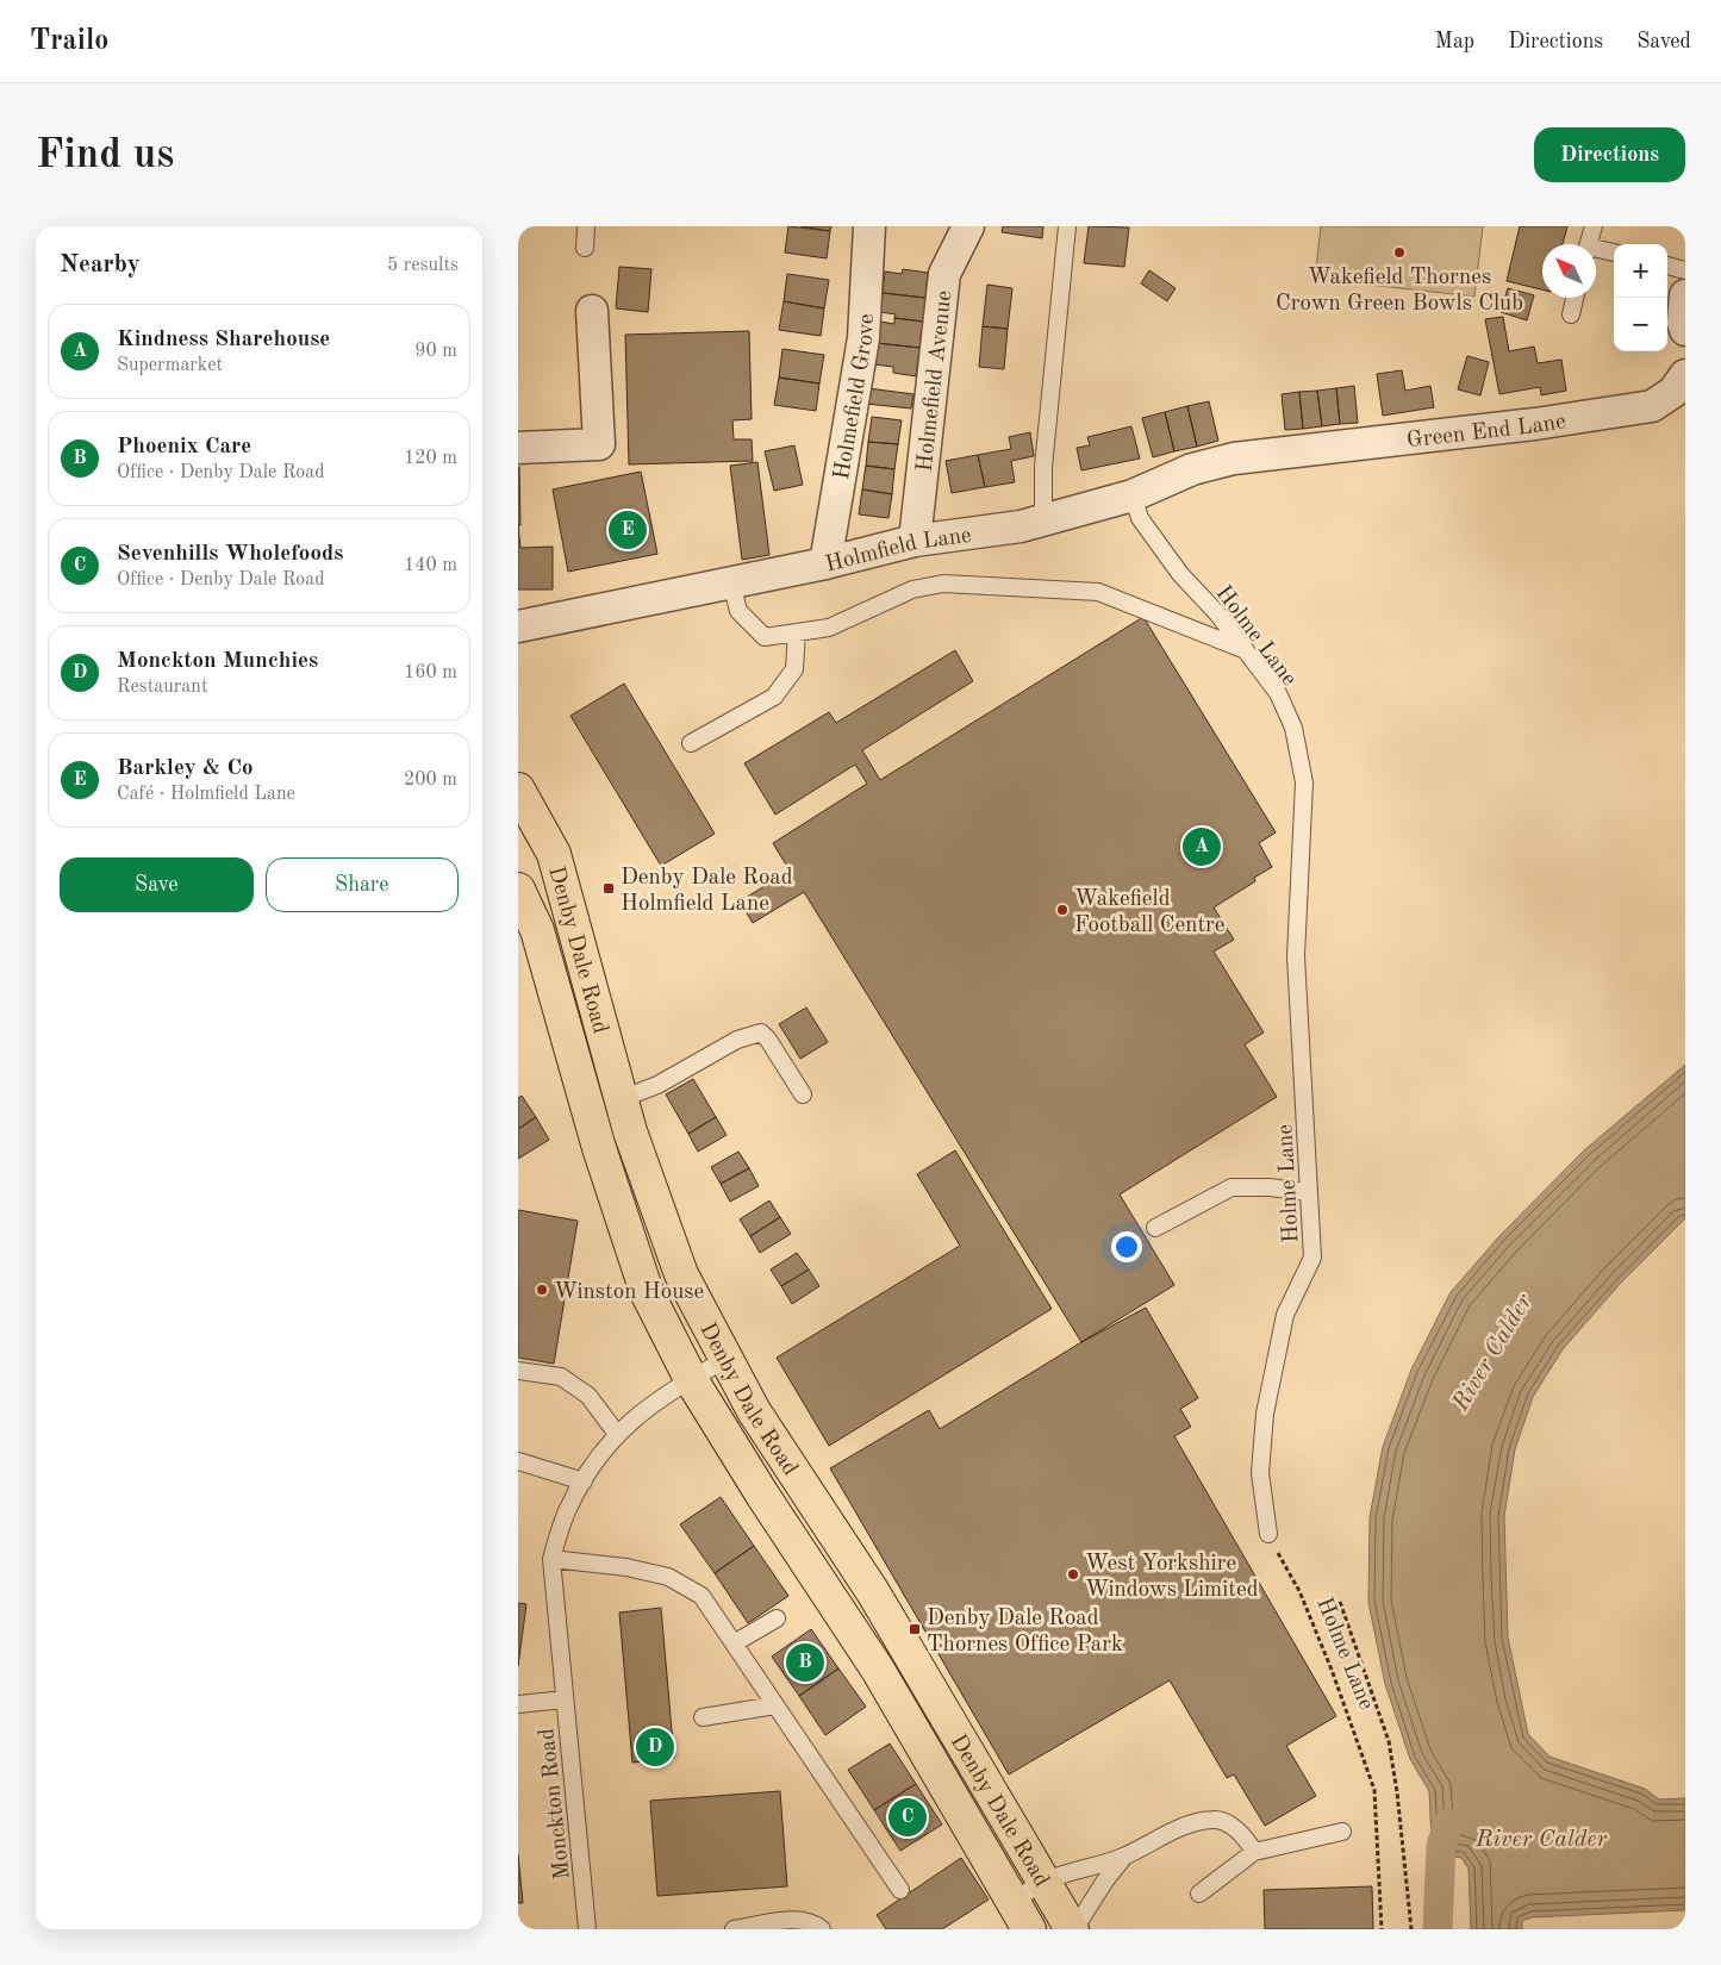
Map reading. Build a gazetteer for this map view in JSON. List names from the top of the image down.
{
  "streets": {
    "main road": ["Denby Dale Road"],
    "street": [
      "Holmefield Avenue",
      "Holmefield Grove",
      "Green End Lane",
      "Holmfield Lane"
    ],
    "lane": ["Holme Lane", "Monckton Road"]
  },
  "crossings": [
    ["Holmefield Avenue", "Holmfield Lane"],
    ["Holmefield Grove", "Holmfield Lane"],
    ["Green End Lane", "Holmfield Lane"],
    ["Holmfield Lane", "Holme Lane"],
    ["Denby Dale Road", "Monckton Road"]
  ],
  "water": ["River Calder"],
  "places": {
    "other": [
      "Wakefield Thornes Crown Green Bowls Club",
      "Wakefield Football Centre",
      "Winston House",
      "West Yorkshire Windows Limited"
    ],
    "transit": ["Denby Dale Road Holmfield Lane", "Denby Dale Road Thornes Office Park"]
  },
  "north": "top left",
  "page": {
    "header": "Trailo",
    "nav": ["Map", "Directions", "Saved"],
    "buttons": [
      "Directions",
      ["Save", "Share"]
    ],
    "title": "Find us",
    "heading": ["Nearby", "5 results"],
    "map_buttons": ["+", "−"],
    "list": [
      {
        "mark": "A",
        "name": "Kindness Sharehouse",
        "note": "Supermarket",
        "value": "90 m"
      },
      {
        "mark": "B",
        "name": "Phoenix Care",
        "note": "Office · Denby Dale Road",
        "value": "120 m"
      },
      {
        "mark": "C",
        "name": "Sevenhills Wholefoods",
        "note": "Office · Denby Dale Road",
        "value": "140 m"
      },
      {
        "mark": "D",
        "name": "Monckton Munchies",
        "note": "Restaurant",
        "value": "160 m"
      },
      {
        "mark": "E",
        "name": "Barkley & Co",
        "note": "Café · Holmfield Lane",
        "value": "200 m"
      }
    ],
    "pins": [
      "E",
      "A",
      "B",
      "D",
      "C"
    ]
  }
}
